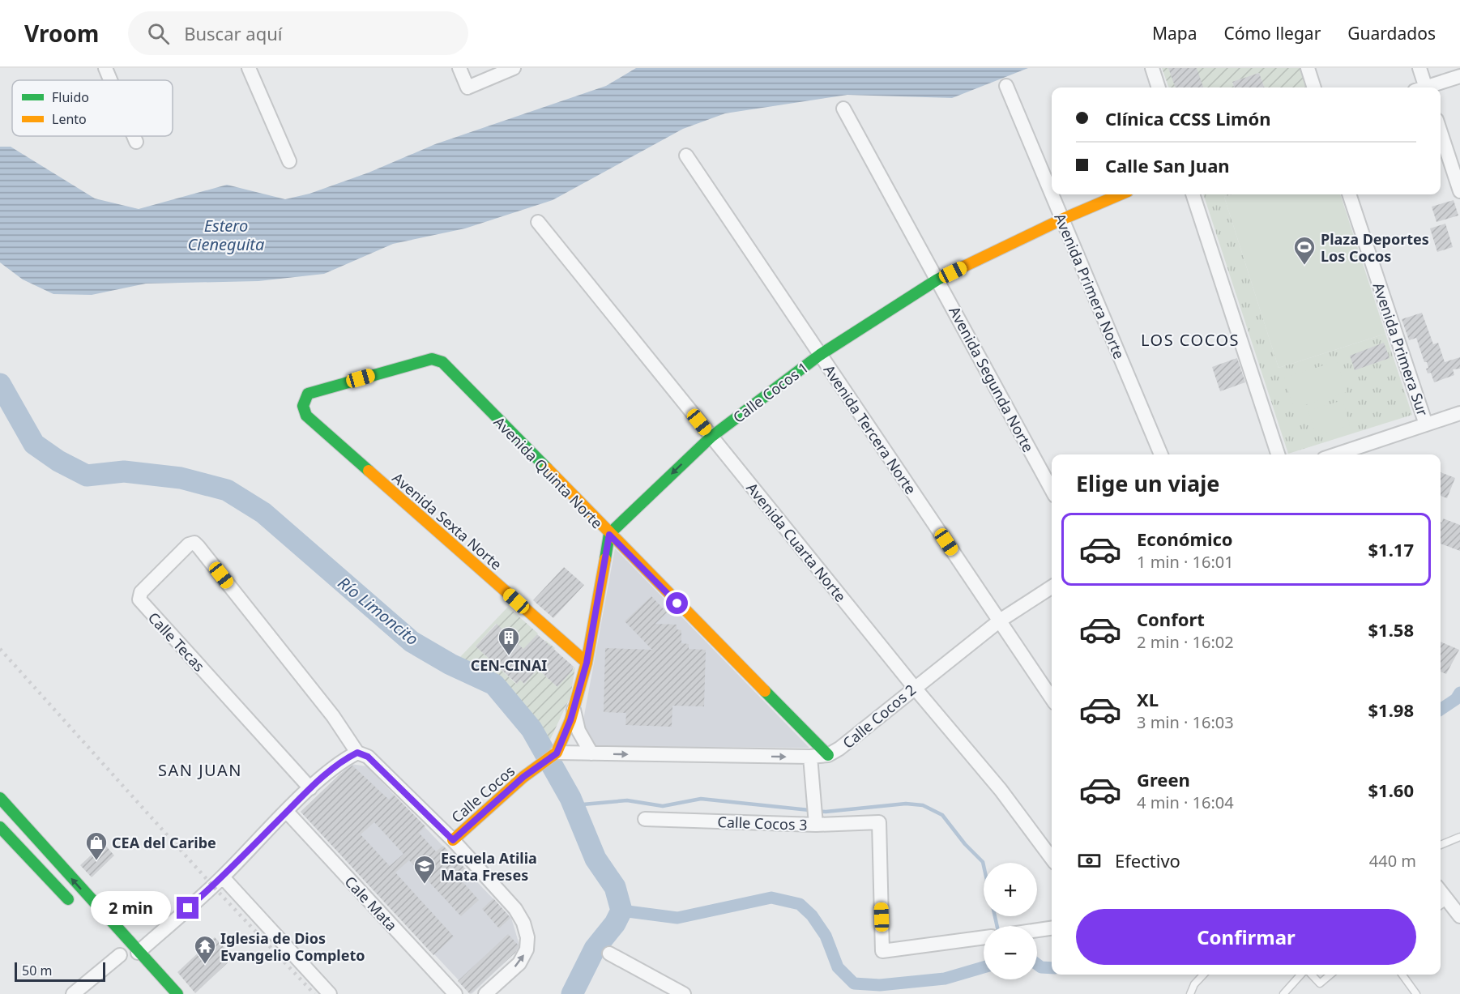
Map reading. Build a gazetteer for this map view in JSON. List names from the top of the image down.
{
  "streets": {
    "main road": [
      "Calle Cocos 1",
      "Avenida Quinta Norte",
      "Avenida Sexta Norte",
      "Calle Cocos"
    ],
    "street": [
      "Avenida Primera Norte",
      "Avenida Primera Sur",
      "Avenida Segunda Norte",
      "Avenida Tercera Norte",
      "Avenida Cuarta Norte",
      "Calle Tecas",
      "Calle Cocos 2",
      "Calle Cocos 3",
      "Cale Mata"
    ]
  },
  "crossings": [
    ["Avenida Primera Norte", "Calle Cocos 1"],
    ["Avenida Segunda Norte", "Calle Cocos 1"],
    ["Calle Cocos 1", "Avenida Tercera Norte"],
    ["Calle Cocos 1", "Avenida Quinta Norte"],
    ["Calle Cocos 1", "Avenida Cuarta Norte"],
    ["Avenida Tercera Norte", "Calle Cocos 2"],
    ["Avenida Quinta Norte", "Avenida Sexta Norte"],
    ["Avenida Quinta Norte", "Calle Cocos 2"],
    ["Avenida Cuarta Norte", "Calle Cocos 2"],
    ["Calle Cocos 2", "Calle Cocos"]
  ],
  "one_way": ["Calle Cocos 2"],
  "districts": ["LOS COCOS", "SAN JUAN"],
  "water": ["Estero Cieneguita", "Río Limoncito"],
  "places": {
    "sports": ["Plaza Deportes Los Cocos"],
    "building": ["CEN-CINAI"],
    "shop": ["CEA del Caribe"],
    "school or university": ["Escuela Atilia Mata Freses"],
    "temple": ["Iglesia de Dios Evangelio Completo"]
  },
  "legend": ["Fluido", "Lento"],
  "scale_bar": "50 m",
  "page": {
    "header": "Vroom",
    "search": "Buscar aquí",
    "nav": ["Mapa", "Cómo llegar", "Guardados"],
    "banner": ["Clínica CCSS Limón", "Calle San Juan"],
    "heading": "Elige un viaje",
    "list": [
      {
        "name": "Económico",
        "note": "1 min · 16:01",
        "value": "$1.17"
      },
      {
        "name": "Confort",
        "note": "2 min · 16:02",
        "value": "$1.58"
      },
      {
        "name": "XL",
        "note": "3 min · 16:03",
        "value": "$1.98"
      },
      {
        "name": "Green",
        "note": "4 min · 16:04",
        "value": "$1.60"
      }
    ],
    "pay": ["Efectivo", "440 m"],
    "map_buttons": ["+", "−"],
    "bubble": "2 min",
    "buttons": "Confirmar",
    "scale": "50 m"
  }
}
